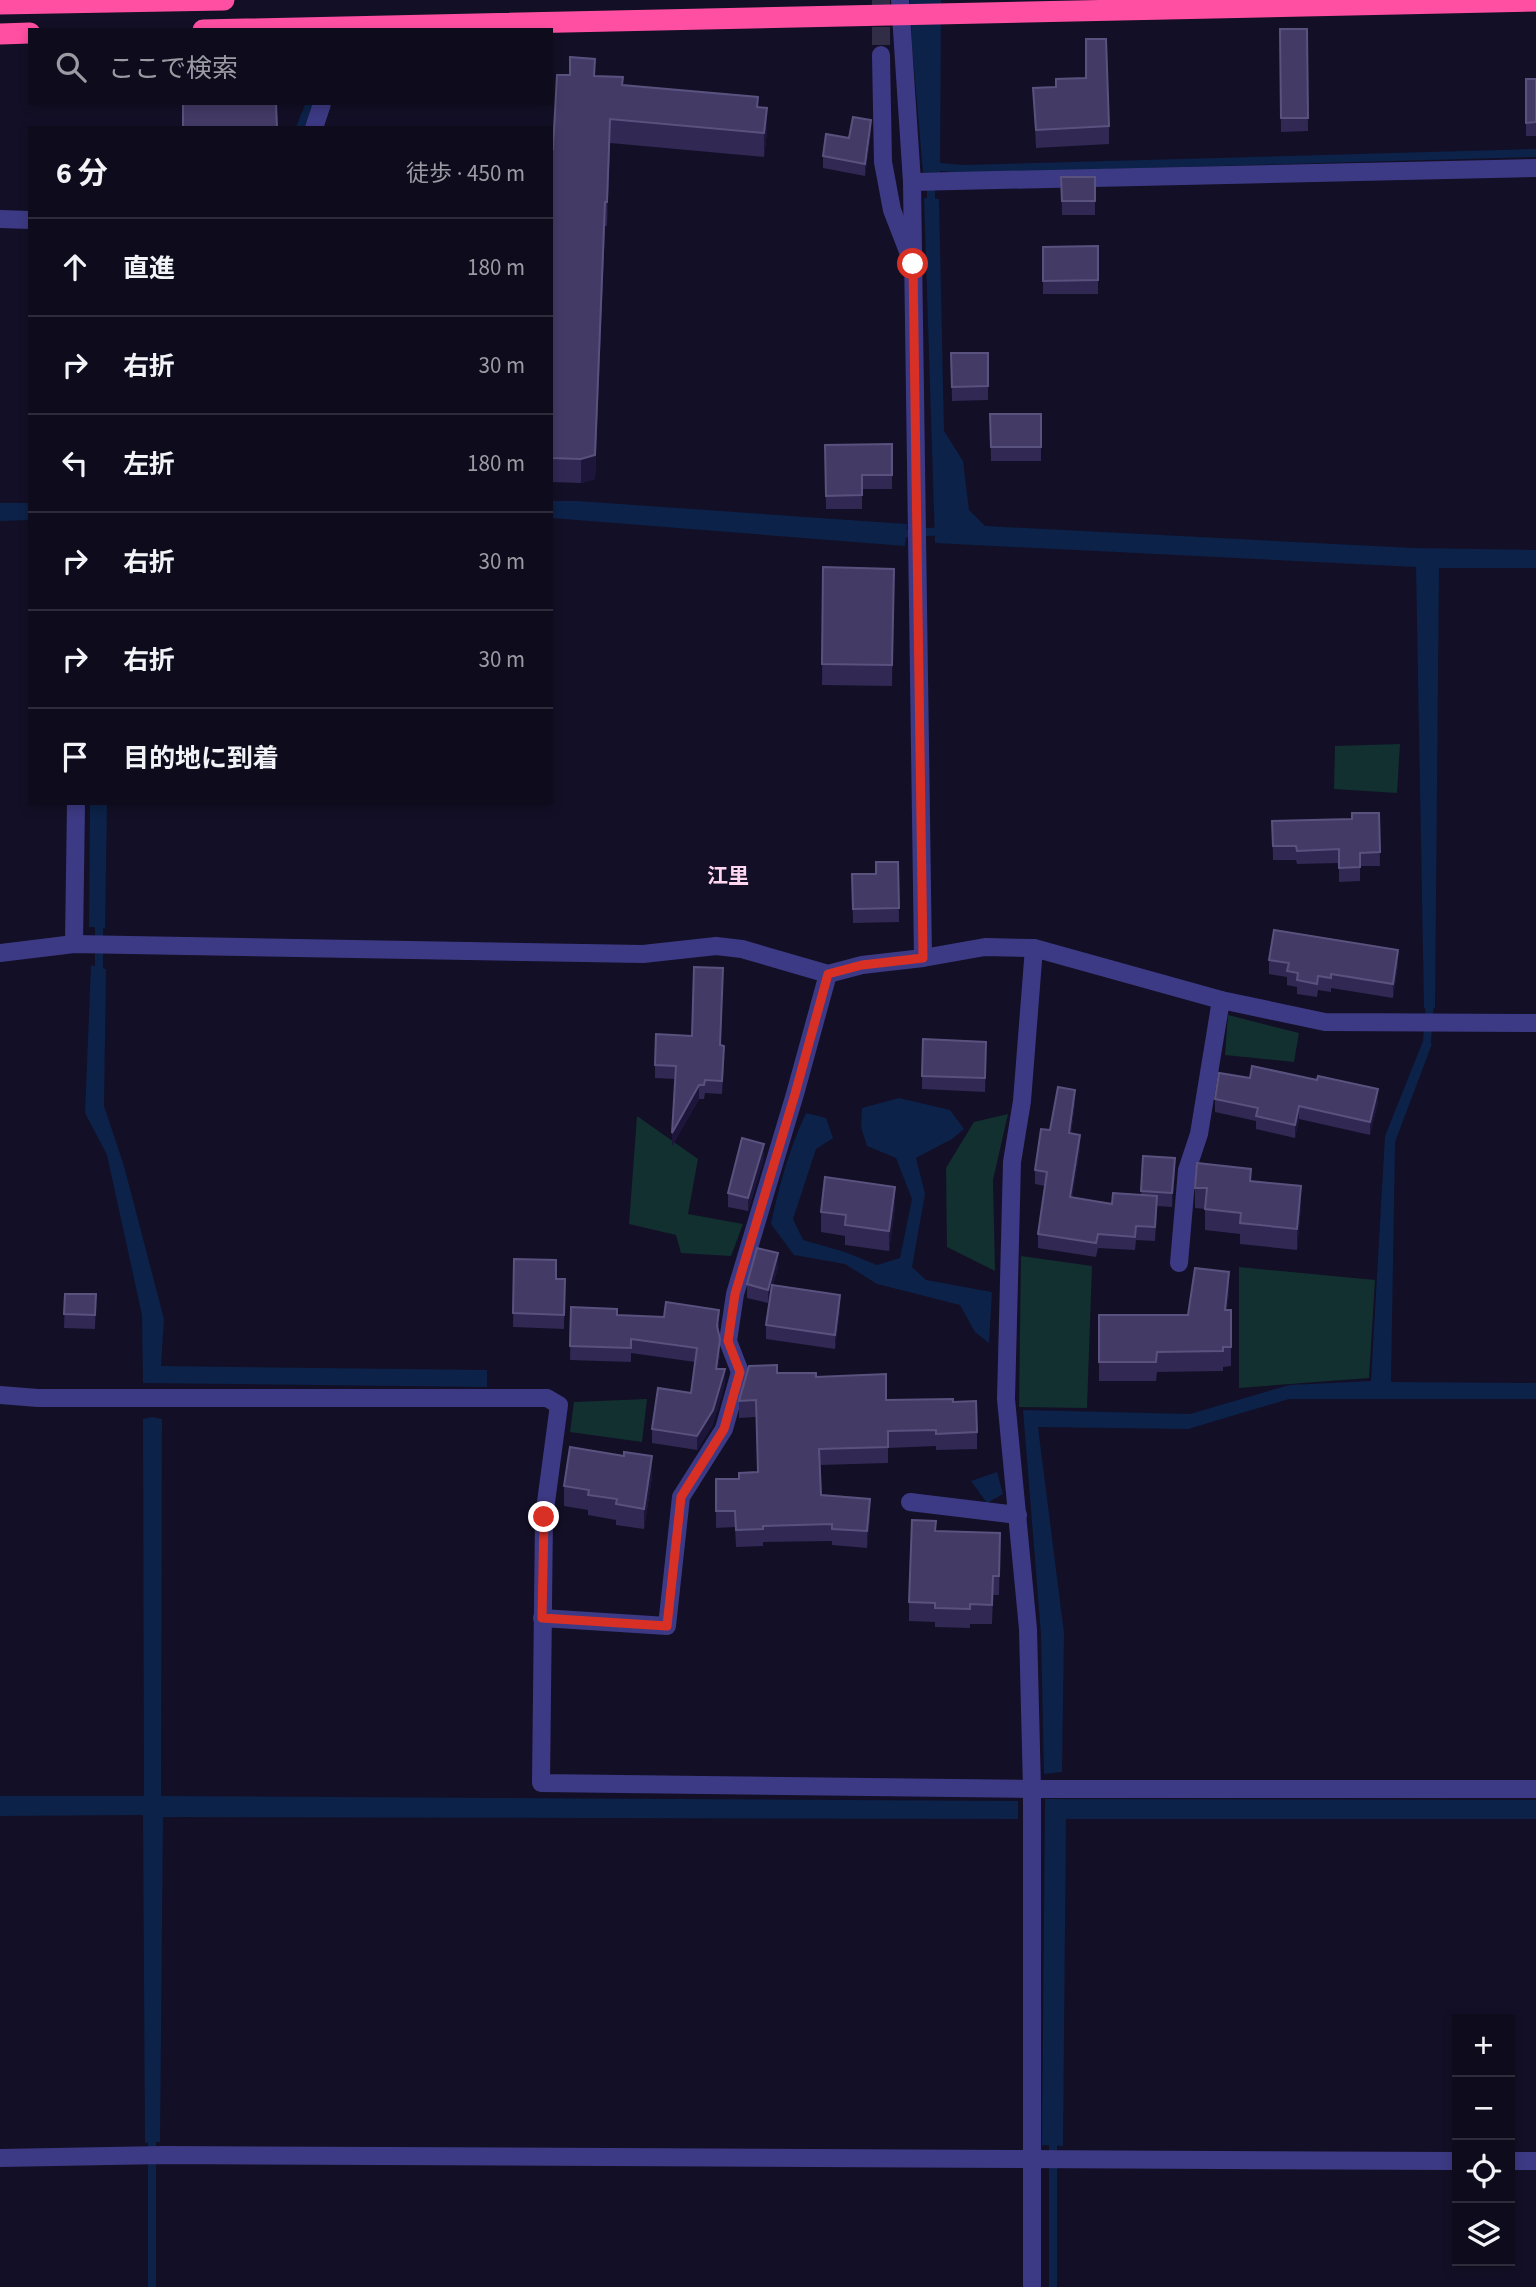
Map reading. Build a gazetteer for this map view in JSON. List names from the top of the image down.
{
  "districts": ["江里"],
  "page": {
    "search": "ここで検索",
    "heading": ["6 分", "徒歩 · 450 m"],
    "list": [
      ["直進", "180 m"],
      ["右折", "30 m"],
      ["左折", "180 m"],
      ["右折", "30 m"],
      ["右折", "30 m"],
      "目的地に到着"
    ],
    "map_buttons": ["+", "−"]
  }
}
